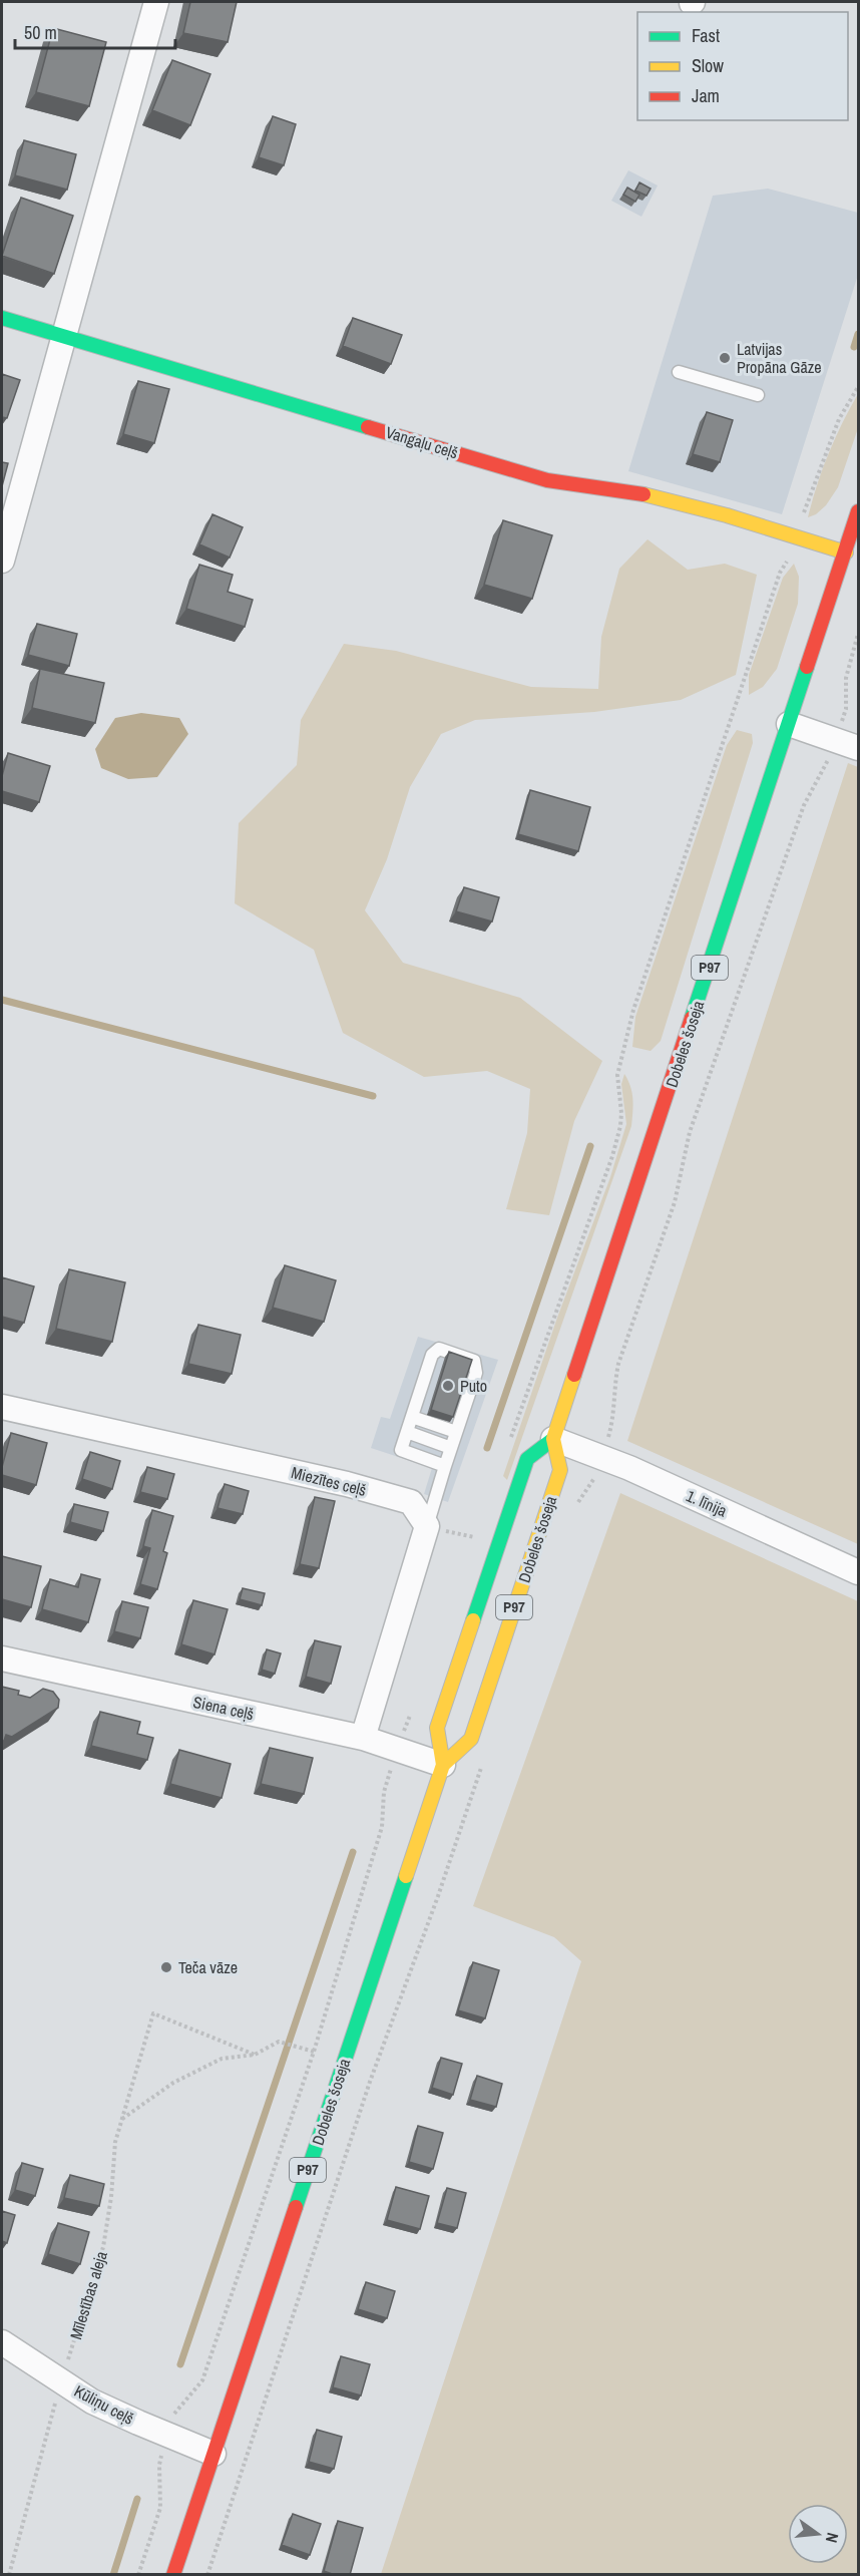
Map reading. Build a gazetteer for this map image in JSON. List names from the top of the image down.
{
  "streets": {
    "main road": ["Vangaļu ceļš", "P97", "Dobeles šoseja"],
    "street": [
      "Miezītes ceļš",
      "1. līnija",
      "Siena ceļš",
      "Kūliņu ceļš"
    ],
    "path": ["Mīlestības aleja"]
  },
  "crossings": [
    ["Vangaļu ceļš", "Dobeles šoseja"],
    ["Dobeles šoseja", "1. līnija"],
    ["Dobeles šoseja", "Siena ceļš"],
    ["Dobeles šoseja", "Kūliņu ceļš"],
    ["Mīlestības aleja", "Kūliņu ceļš"]
  ],
  "places": ["Latvijas Propāna Gāze", "Puto", "Teča vāze"],
  "legend": ["Fast", "Slow", "Jam"],
  "scale_bar": "50 m",
  "north": "right"
}
